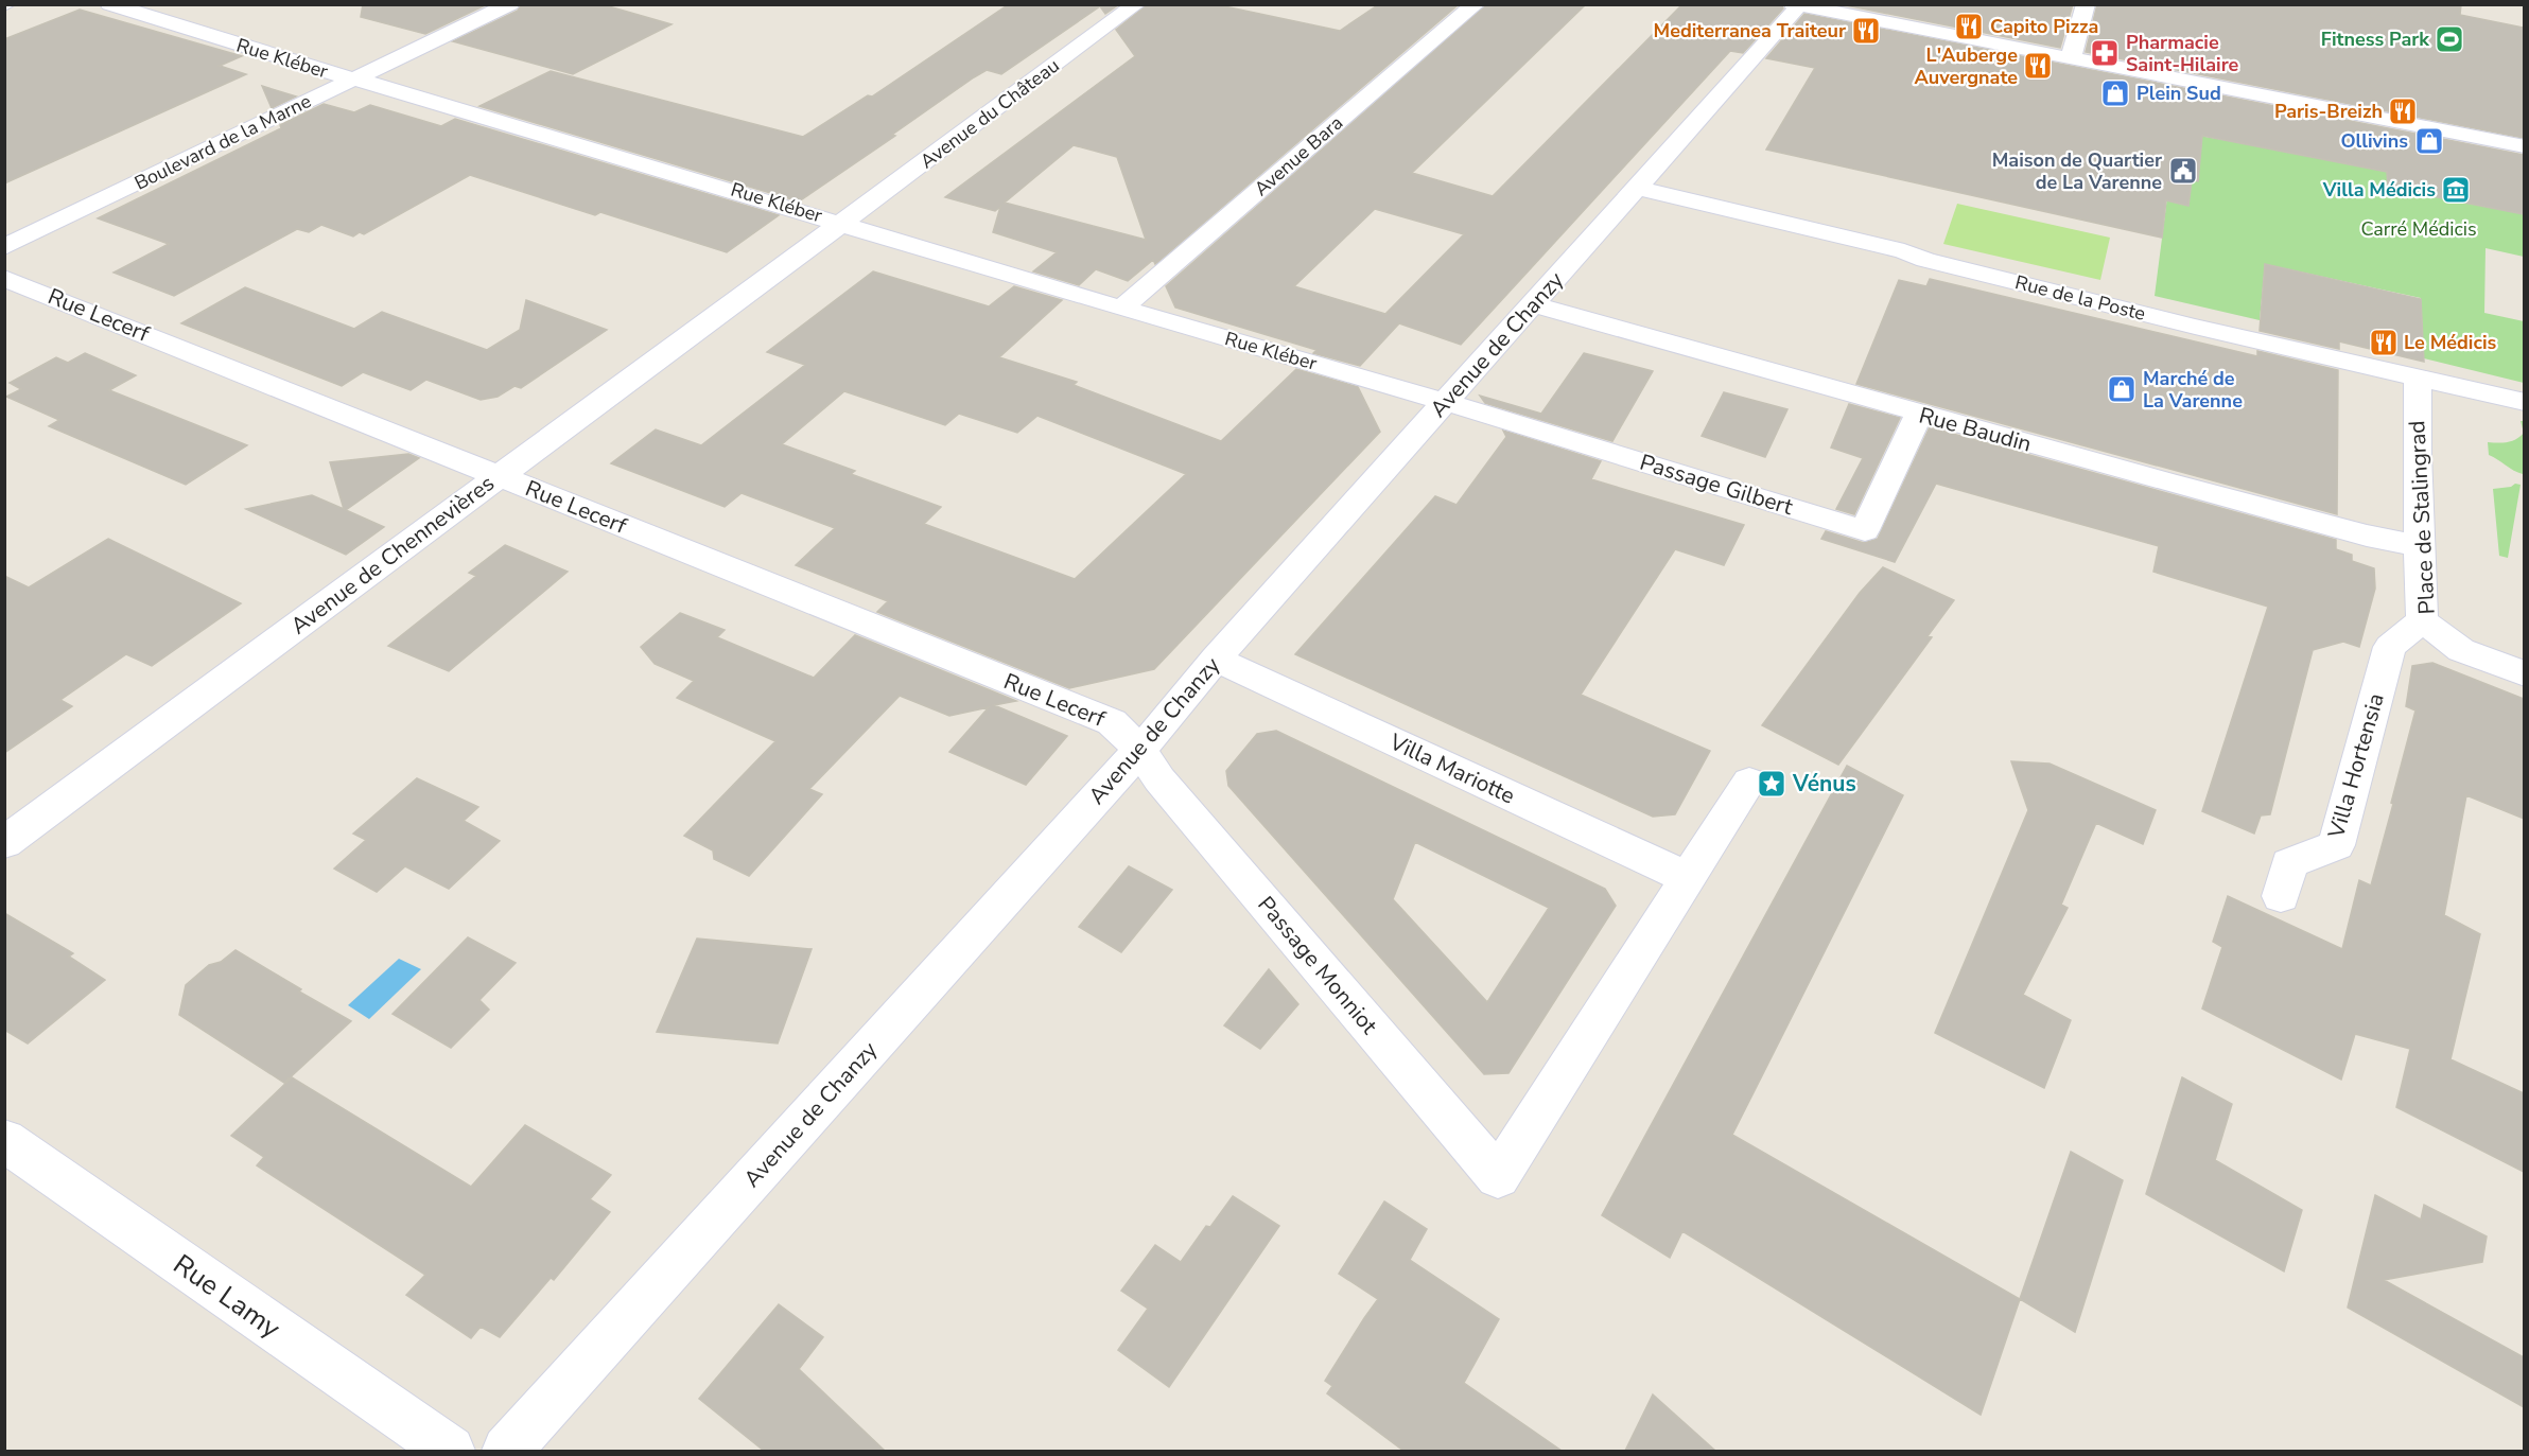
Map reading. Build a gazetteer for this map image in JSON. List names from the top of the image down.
{
  "streets": {
    "street": [
      "Rue Kléber",
      "Avenue du Château",
      "Boulevard de la Marne",
      "Avenue Bara",
      "Rue de la Poste",
      "Rue Lecerf",
      "Avenue de Chanzy",
      "Rue Baudin",
      "Passage Gilbert",
      "Place de Stalingrad",
      "Avenue de Chennevières",
      "Villa Hortensia",
      "Villa Mariotte",
      "Passage Monniot",
      "Rue Lamy"
    ]
  },
  "crossings": [
    ["Rue Kléber", "Avenue du Château"],
    ["Rue Kléber", "Boulevard de la Marne"],
    ["Rue Kléber", "Avenue Bara"],
    ["Rue Kléber", "Avenue de Chanzy"],
    ["Rue Kléber", "Passage Gilbert"],
    ["Rue Kléber", "Avenue de Chennevières"],
    ["Avenue du Château", "Avenue de Chennevières"],
    ["Rue de la Poste", "Avenue de Chanzy"],
    ["Rue de la Poste", "Place de Stalingrad"],
    ["Rue Lecerf", "Avenue de Chanzy"],
    ["Rue Lecerf", "Avenue de Chennevières"],
    ["Rue Lecerf", "Passage Monniot"],
    ["Avenue de Chanzy", "Rue Baudin"],
    ["Avenue de Chanzy", "Passage Gilbert"],
    ["Avenue de Chanzy", "Villa Mariotte"],
    ["Avenue de Chanzy", "Passage Monniot"],
    ["Rue Baudin", "Passage Gilbert"],
    ["Rue Baudin", "Place de Stalingrad"],
    ["Place de Stalingrad", "Villa Hortensia"],
    ["Villa Mariotte", "Passage Monniot"]
  ],
  "parks": ["Carré Médicis"],
  "places": {
    "restaurant": [
      "Capito Pizza",
      "Mediterranea Traiteur",
      "L'Auberge Auvergnate",
      "Paris-Breizh",
      "Le Médicis"
    ],
    "sports": ["Fitness Park"],
    "pharmacy": ["Pharmacie Saint-Hilaire"],
    "shop": ["Plein Sud", "Ollivins", "Marché de La Varenne"],
    "public building": ["Maison de Quartier de La Varenne"],
    "museum": ["Villa Médicis"],
    "place": ["Vénus"]
  }
}
